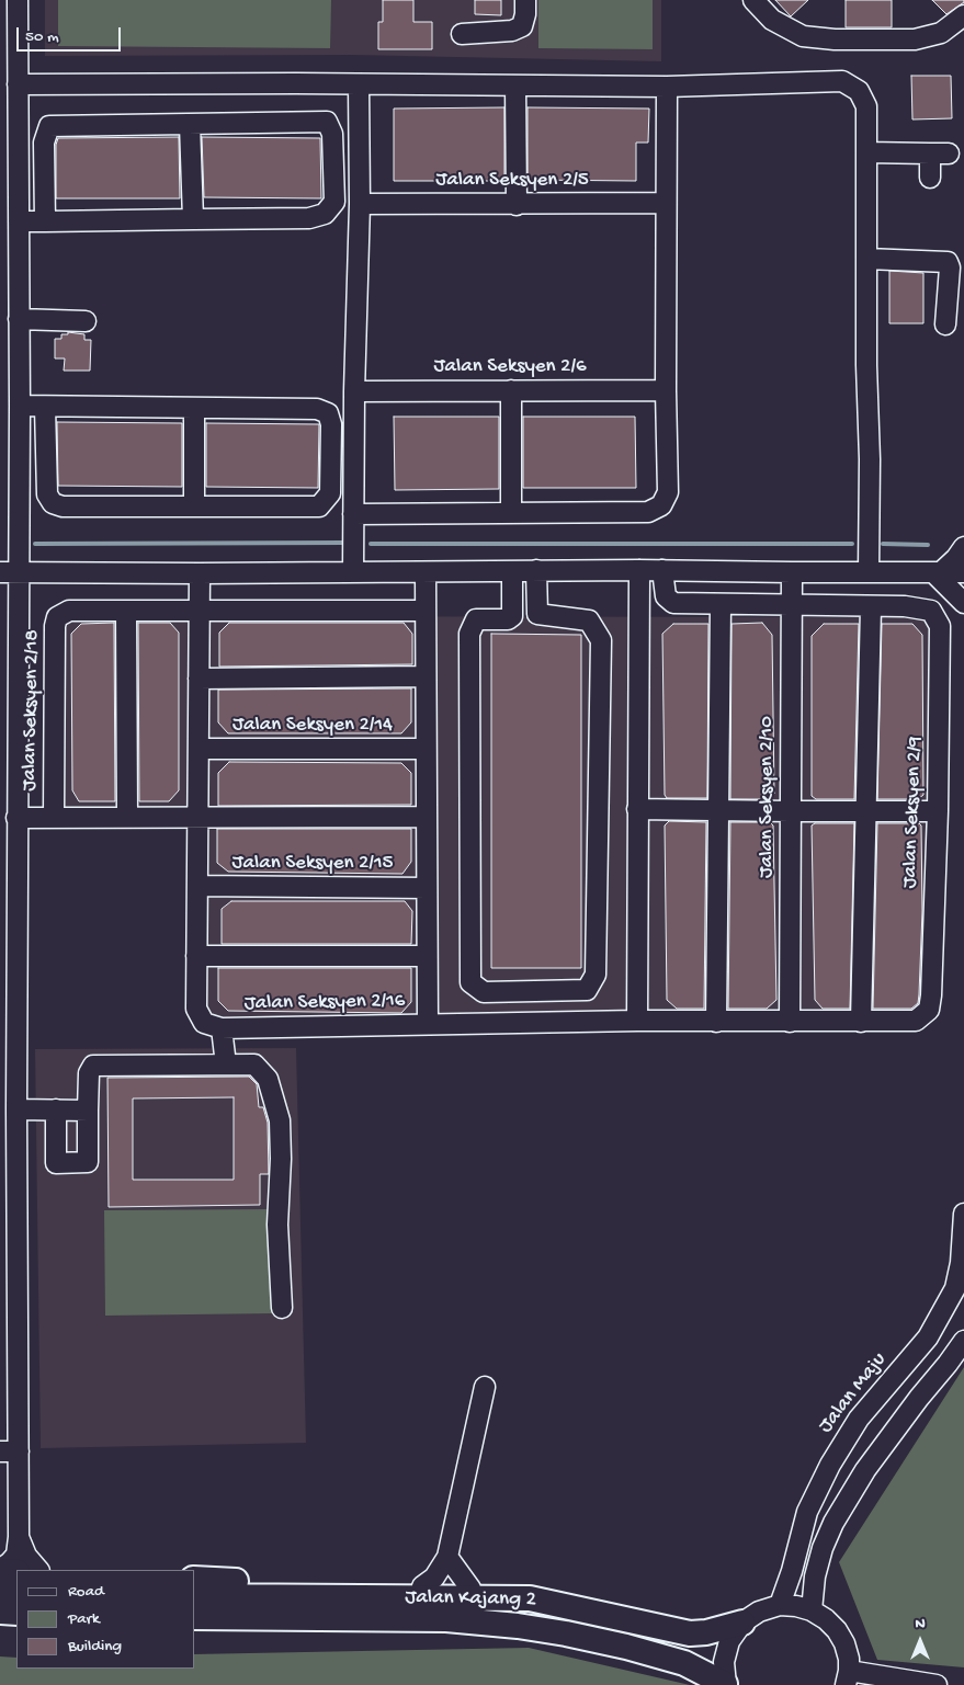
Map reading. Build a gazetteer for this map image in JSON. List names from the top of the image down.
{
  "streets": {
    "main road": ["Jalan Kajang 2"],
    "street": [
      "Jalan Seksyen 2/5",
      "Jalan Seksyen 2/6",
      "Jalan Seksyen 2/18",
      "Jalan Seksyen 2/14",
      "Jalan Seksyen 2/10",
      "Jalan Seksyen 2/9",
      "Jalan Seksyen 2/15",
      "Jalan Seksyen 2/16",
      "Jalan Maju"
    ]
  },
  "crossings": [
    ["Jalan Seksyen 2/10", "Jalan Seksyen 2/16"],
    ["Jalan Seksyen 2/9", "Jalan Seksyen 2/16"]
  ],
  "legend": ["Road", "Park", "Building"],
  "scale_bar": "50 m",
  "north": "top"
}
